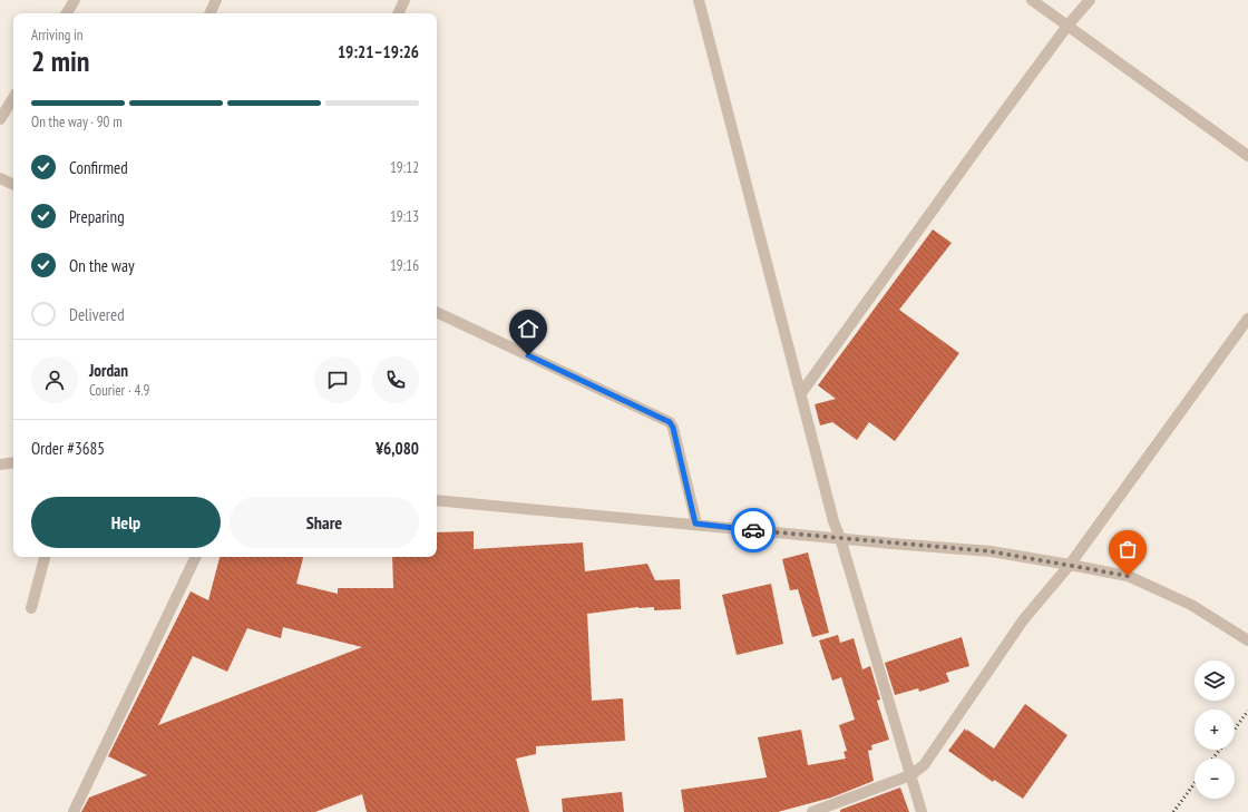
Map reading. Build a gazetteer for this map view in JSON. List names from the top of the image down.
{
  "page": {
    "heading": ["2 min", "Arriving in", "19:21–19:26"],
    "panel": [
      "Jordan",
      "Courier · 4.9",
      "Order #3685",
      "¥6,080"
    ],
    "bar": "On the way · 90 m",
    "list": [
      ["Confirmed", "19:12"],
      ["Preparing", "19:13"],
      ["On the way", "19:16"],
      "Delivered"
    ],
    "buttons": ["Help", "Share"],
    "map_buttons": ["+", "−"]
  }
}
